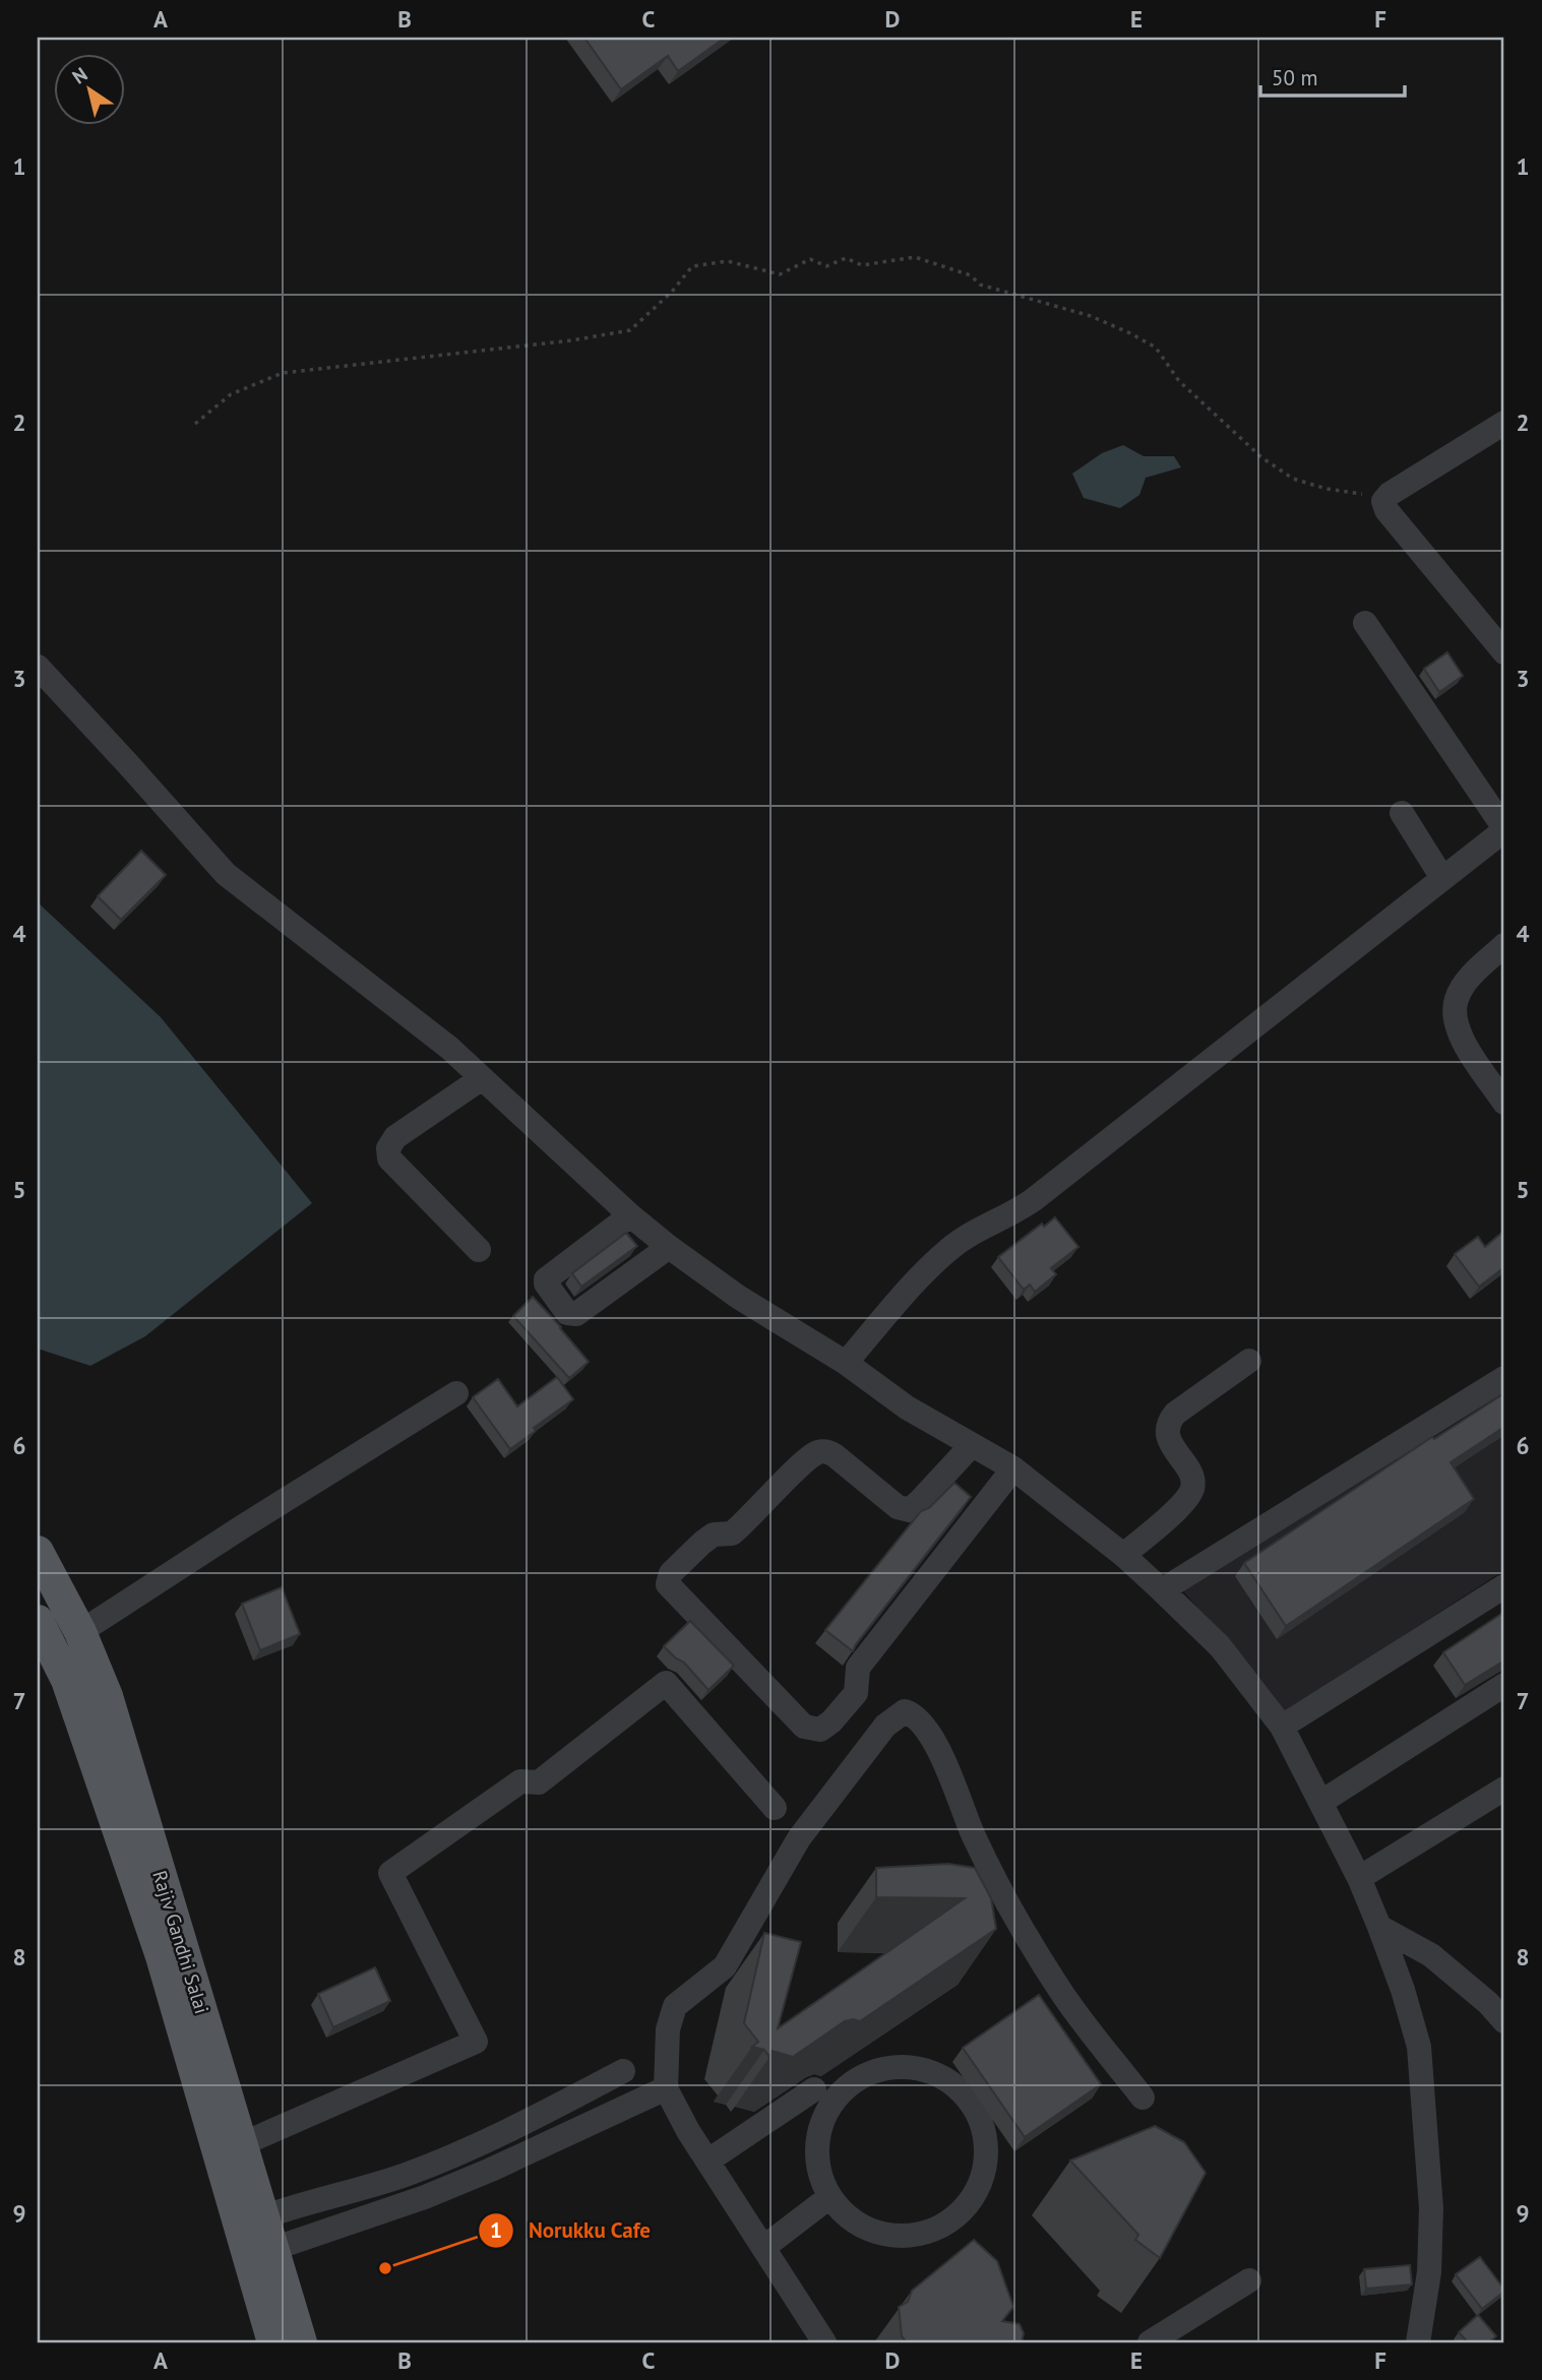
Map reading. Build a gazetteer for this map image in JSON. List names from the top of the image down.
{
  "streets": {
    "main road": ["Rajiv Gandhi Salai"]
  },
  "places": ["Norukku Cafe"],
  "scale_bar": "50 m",
  "north": "top left",
  "grid": {
    "columns": [
      "A",
      "B",
      "C",
      "D",
      "E",
      "F"
    ],
    "rows": [
      "1",
      "2",
      "3",
      "4",
      "5",
      "6",
      "7",
      "8",
      "9"
    ]
  }
}
